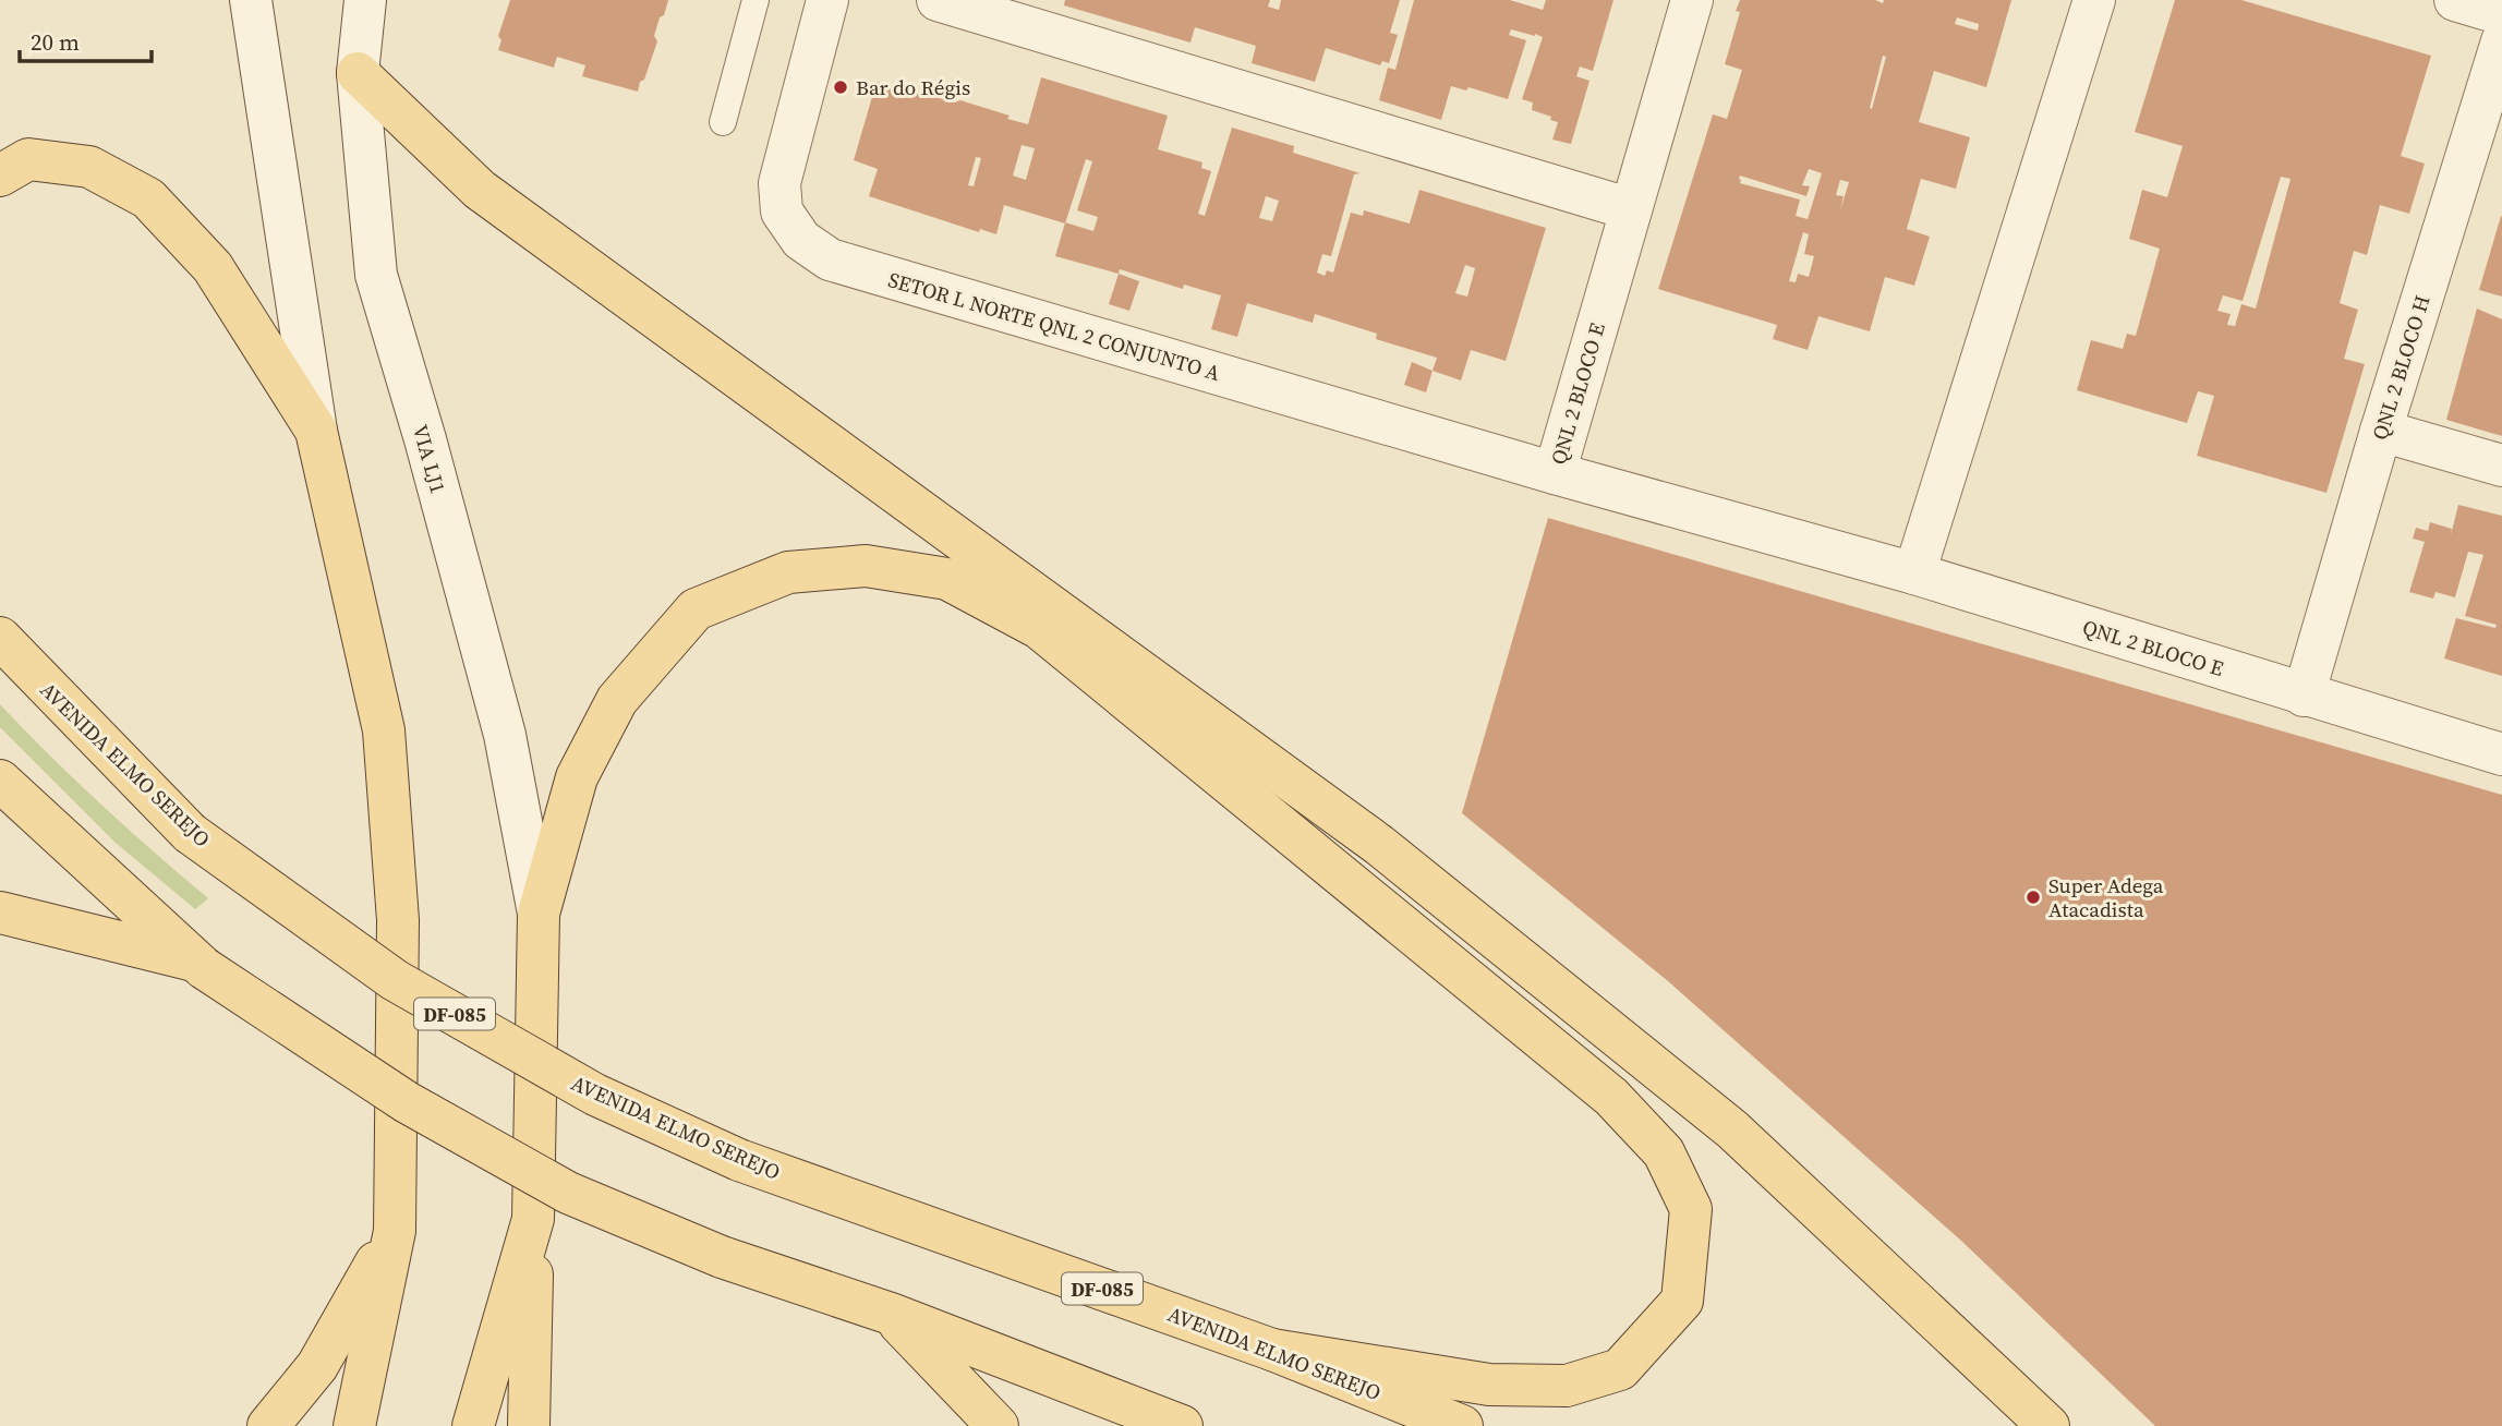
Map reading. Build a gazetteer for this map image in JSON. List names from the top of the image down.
{
  "streets": {
    "main road": ["AVENIDA ELMO SEREJO", "DF-085"],
    "street": [
      "SETOR L NORTE QNL 2 CONJUNTO A",
      "QNL 2 BLOCO H",
      "QNL 2 BLOCO E",
      "VIA LJ1"
    ]
  },
  "crossings": [
    ["SETOR L NORTE QNL 2 CONJUNTO A", "QNL 2 BLOCO E"],
    ["QNL 2 BLOCO H", "QNL 2 BLOCO E"]
  ],
  "places": ["Bar do Régis", "Super Adega Atacadista"],
  "scale_bar": "20 m"
}
